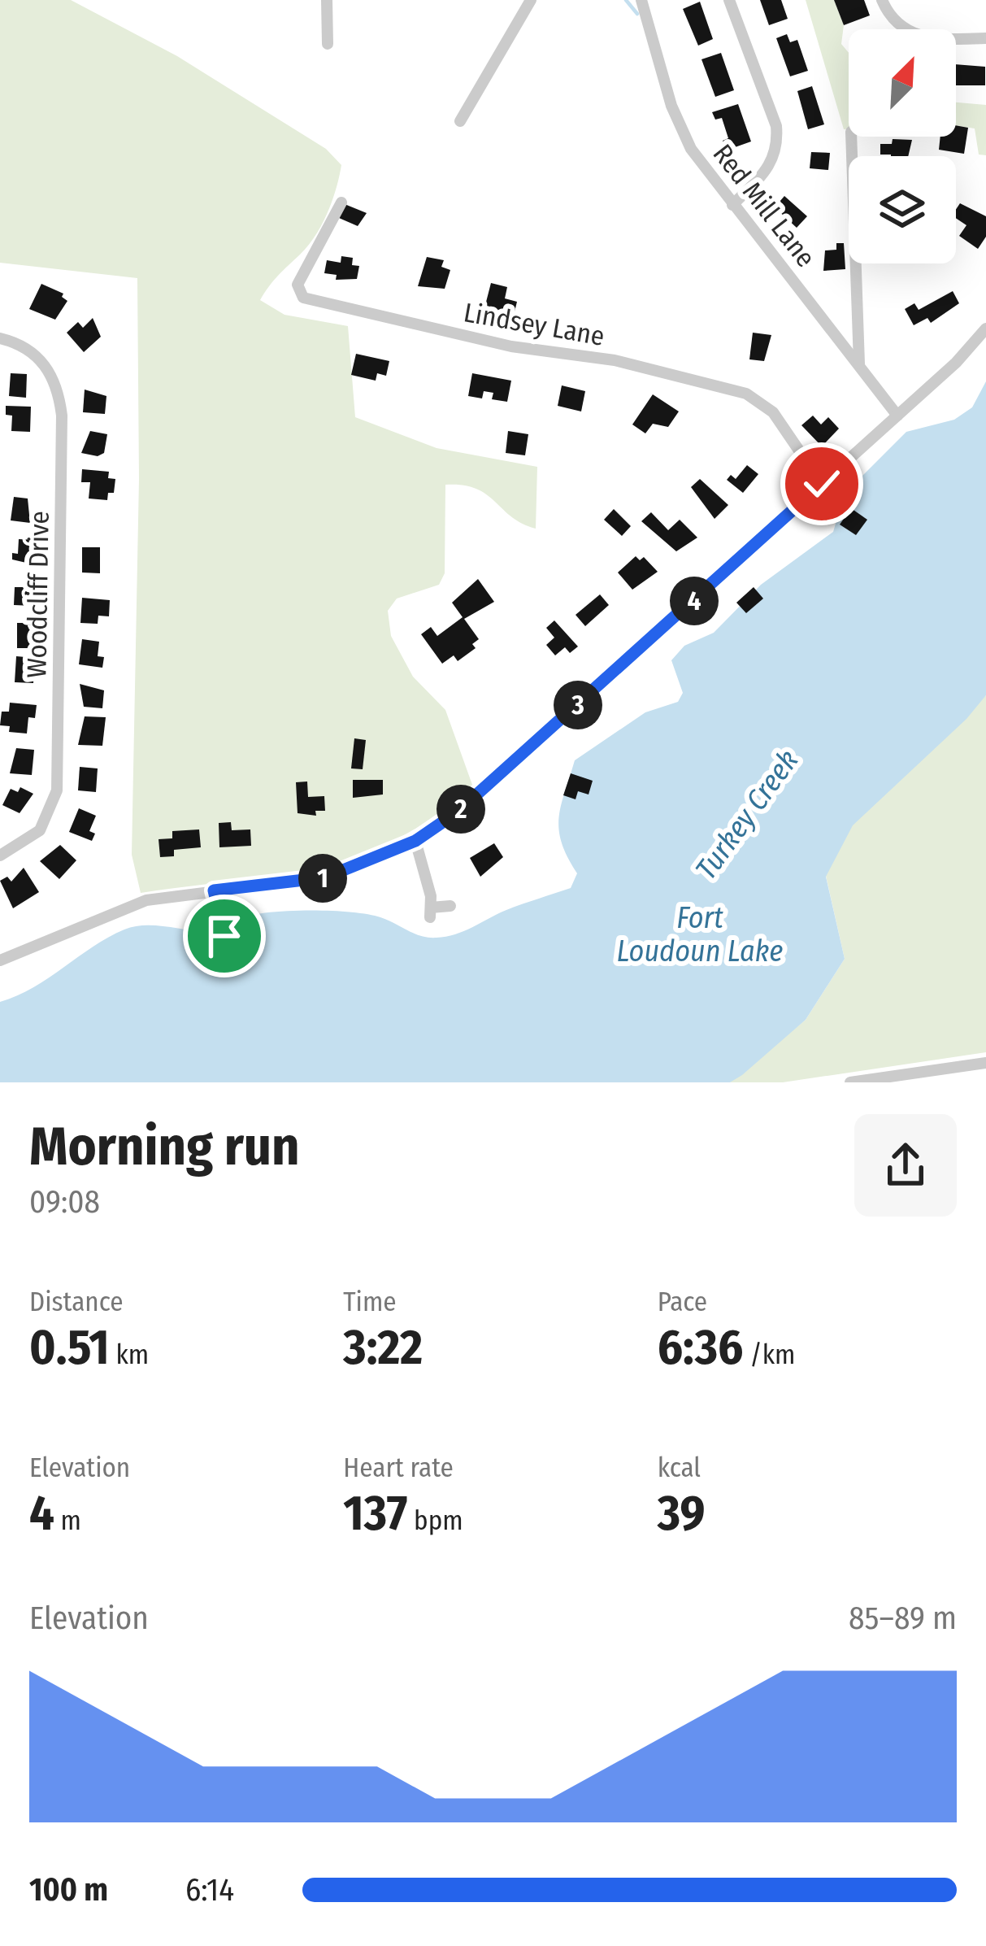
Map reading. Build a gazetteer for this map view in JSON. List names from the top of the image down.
{
  "streets": {
    "street": ["Red Mill Lane", "Lindsey Lane", "Woodcliff Drive"]
  },
  "water": ["Turkey Creek", "Fort Loudoun Lake"],
  "north": "top right",
  "page": {
    "pins": [
      "4",
      "3",
      "2",
      "1"
    ],
    "heading": ["Morning run", "09:08"],
    "stats": [
      ["Distance", "0.51 km"],
      ["Time", "3:22"],
      ["Pace", "6:36 /km"],
      ["Elevation", "4 m"],
      ["Heart rate", "137 bpm"],
      ["kcal", "39"]
    ],
    "chart": ["Elevation", "85–89 m"],
    "list": [
      {
        "name": "100 m",
        "note": "6:14"
      }
    ]
  }
}
